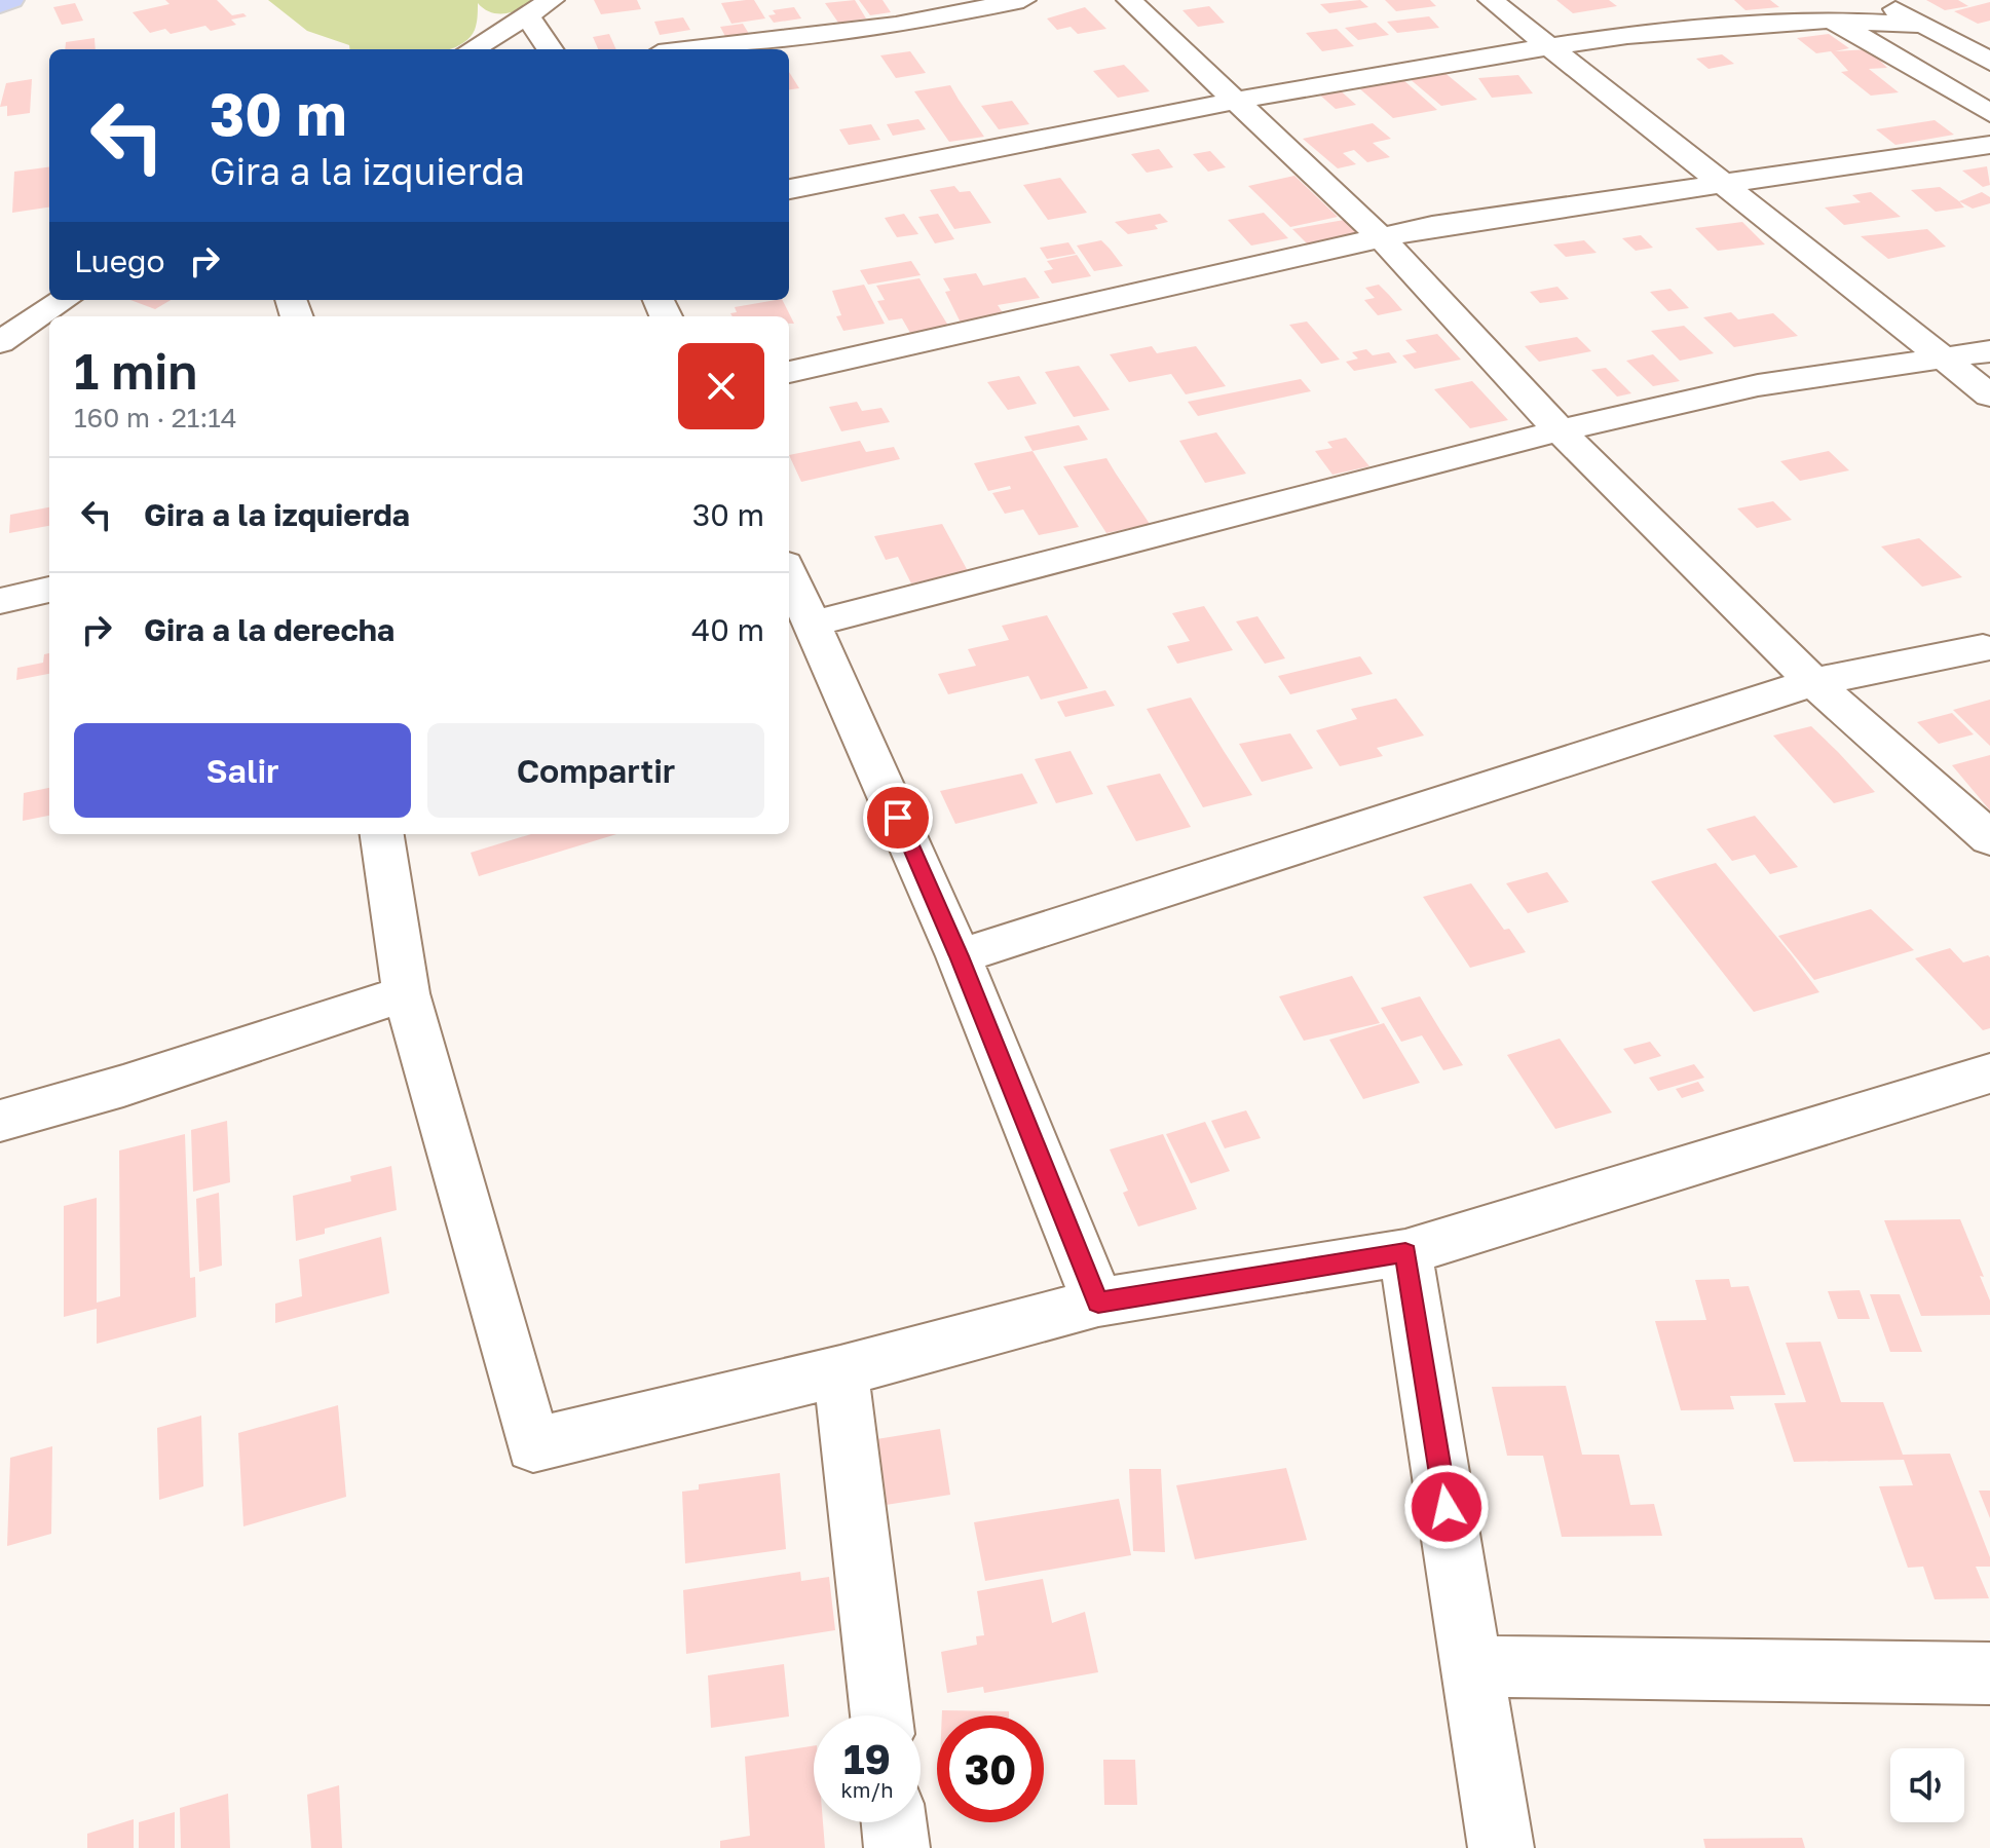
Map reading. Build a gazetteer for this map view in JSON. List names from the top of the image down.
{
  "page": {
    "turn": ["30 m", "Gira a la izquierda"],
    "then": "Luego",
    "heading": ["1 min", "160 m · 21:14"],
    "list": [
      {
        "name": "Gira a la izquierda",
        "value": "30 m"
      },
      {
        "name": "Gira a la derecha",
        "value": "40 m"
      }
    ],
    "buttons": ["Salir", "Compartir"],
    "speed": "19 km/h",
    "limit": "30"
  }
}
